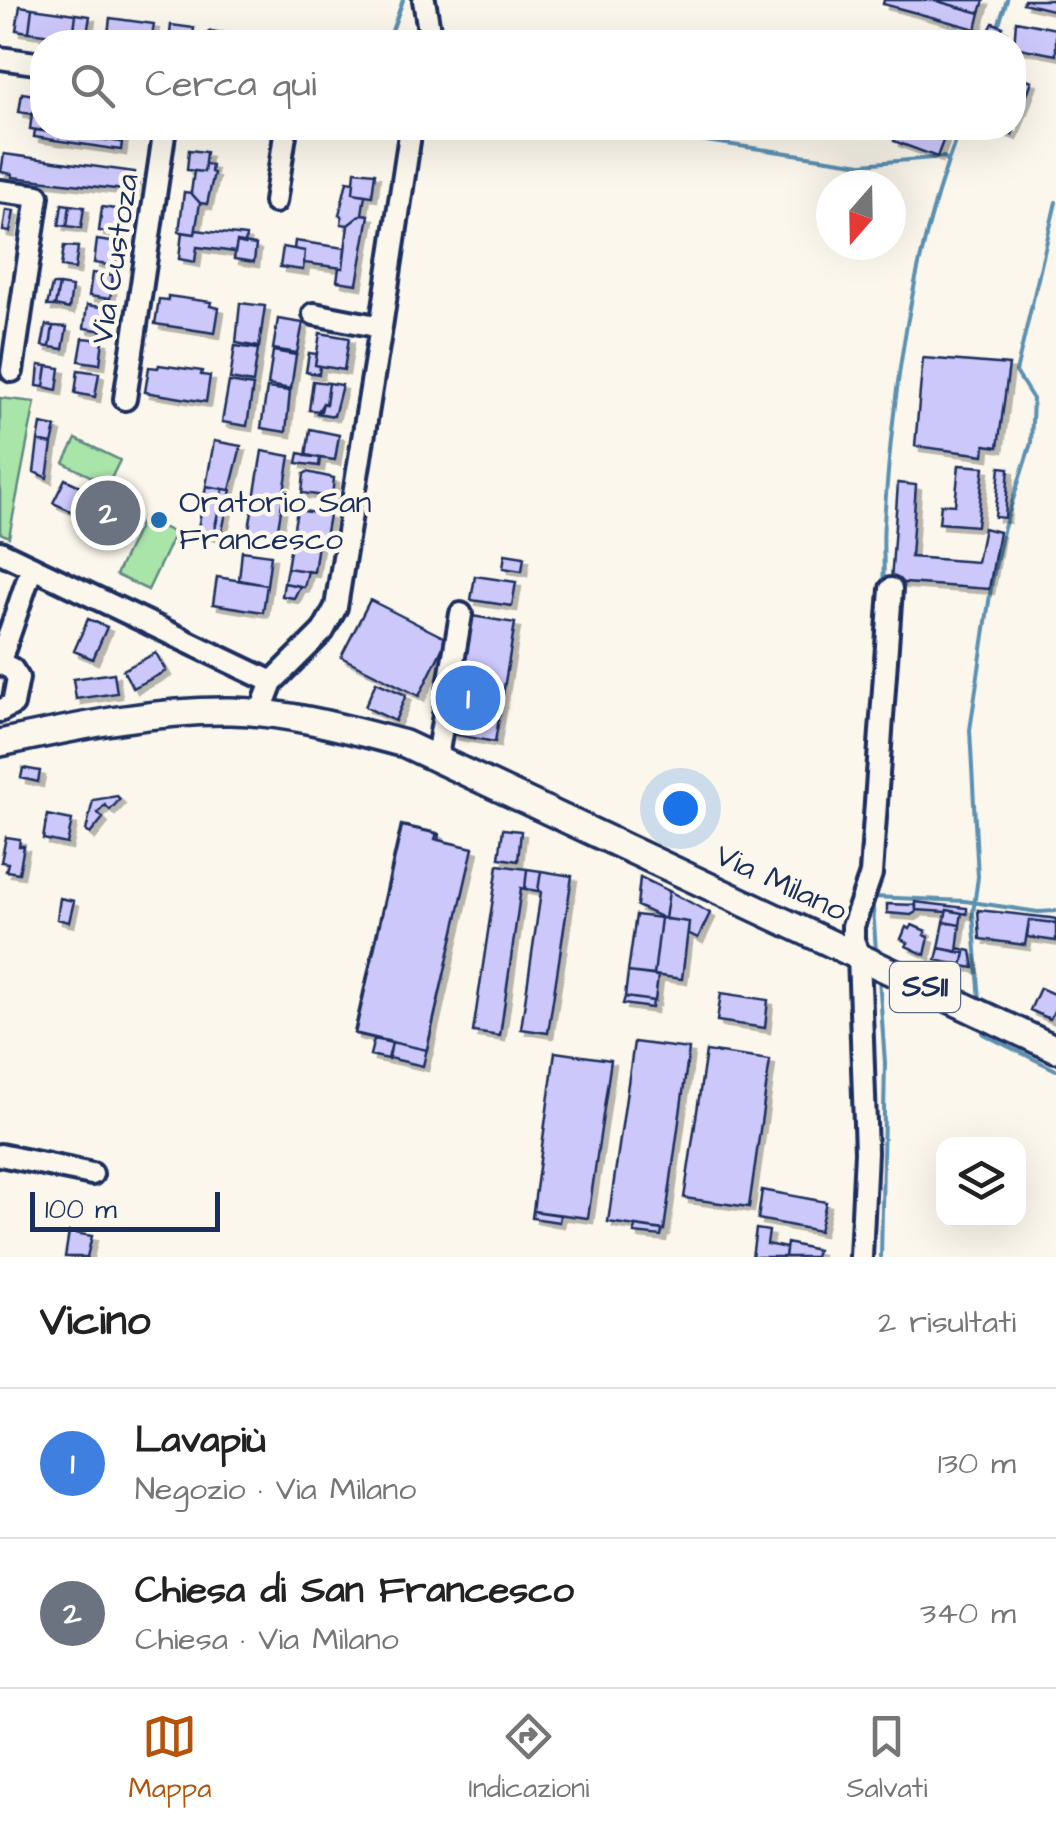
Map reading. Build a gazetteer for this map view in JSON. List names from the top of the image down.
{
  "streets": {
    "main road": ["Via Milano", "SS11"],
    "street": ["Via Custoza"]
  },
  "places": ["Oratorio San Francesco"],
  "scale_bar": "100 m",
  "north": "bottom",
  "page": {
    "search": "Cerca qui",
    "pins": ["2", "1"],
    "scale": "100 m",
    "heading": ["Vicino", "2 risultati"],
    "list": [
      {
        "mark": "1",
        "name": "Lavapiù",
        "note": "Negozio · Via Milano",
        "value": "130 m"
      },
      {
        "mark": "2",
        "name": "Chiesa di San Francesco",
        "note": "Chiesa · Via Milano",
        "value": "340 m"
      }
    ],
    "nav": ["Mappa", "Indicazioni", "Salvati"]
  }
}
